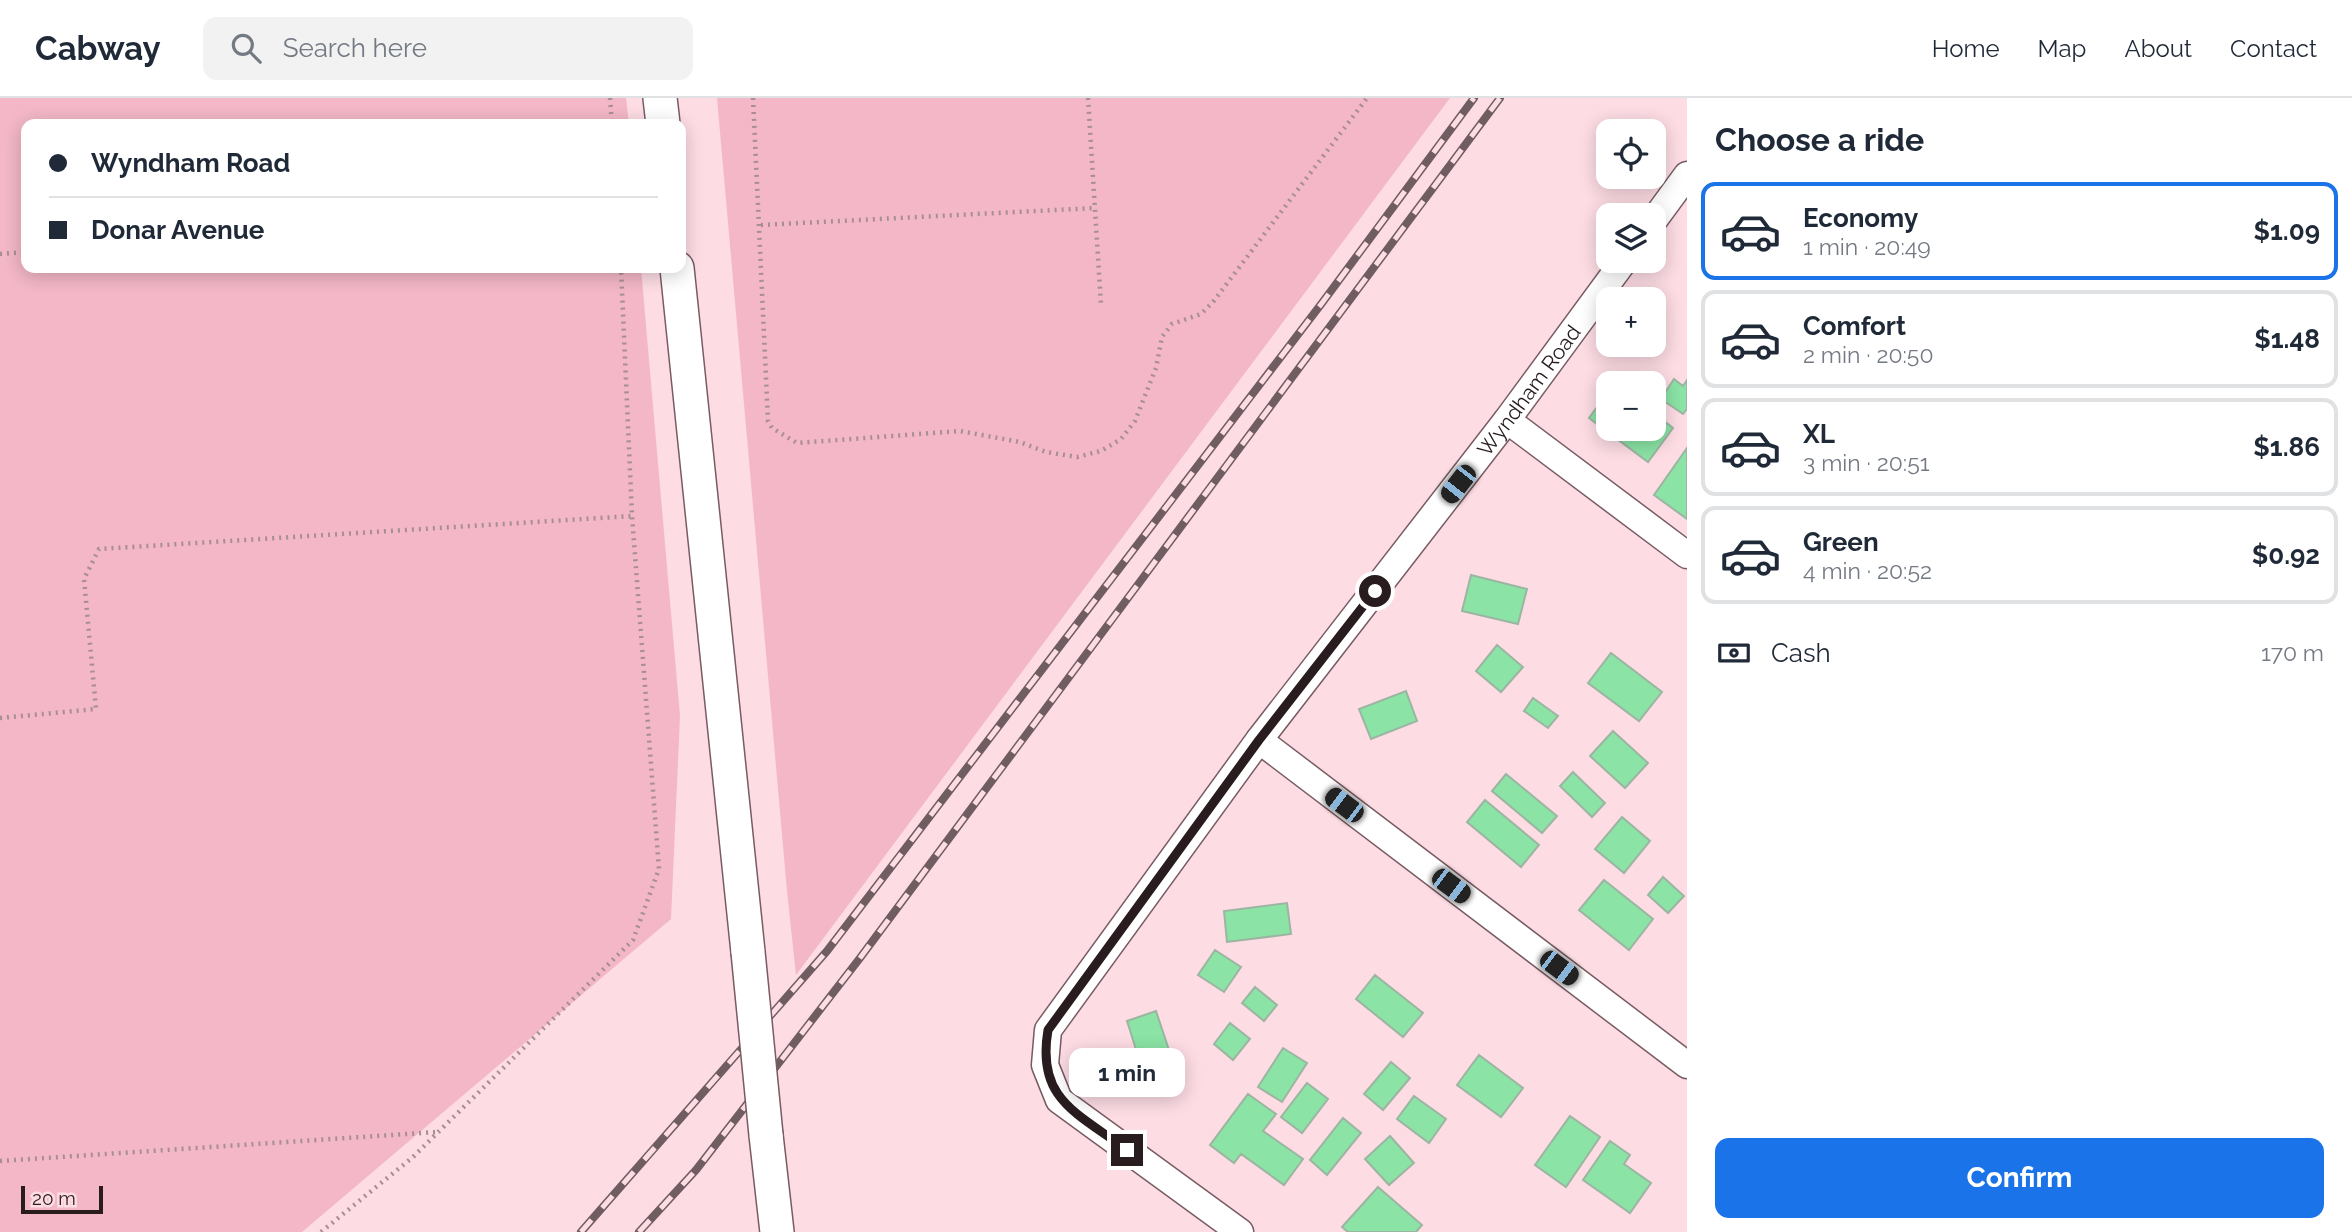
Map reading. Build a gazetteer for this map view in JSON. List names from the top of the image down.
{
  "streets": {
    "street": ["Wyndham Road"]
  },
  "scale_bar": "20 m",
  "page": {
    "header": "Cabway",
    "search": "Search here",
    "nav": [
      "Home",
      "Map",
      "About",
      "Contact"
    ],
    "heading": "Choose a ride",
    "map_buttons": ["+", "−"],
    "banner": ["Wyndham Road", "Donar Avenue"],
    "list": [
      {
        "name": "Economy",
        "note": "1 min · 20:49",
        "value": "$1.09"
      },
      {
        "name": "Comfort",
        "note": "2 min · 20:50",
        "value": "$1.48"
      },
      {
        "name": "XL",
        "note": "3 min · 20:51",
        "value": "$1.86"
      },
      {
        "name": "Green",
        "note": "4 min · 20:52",
        "value": "$0.92"
      }
    ],
    "pay": ["Cash", "170 m"],
    "bubble": "1 min",
    "buttons": "Confirm",
    "scale": "20 m"
  }
}
